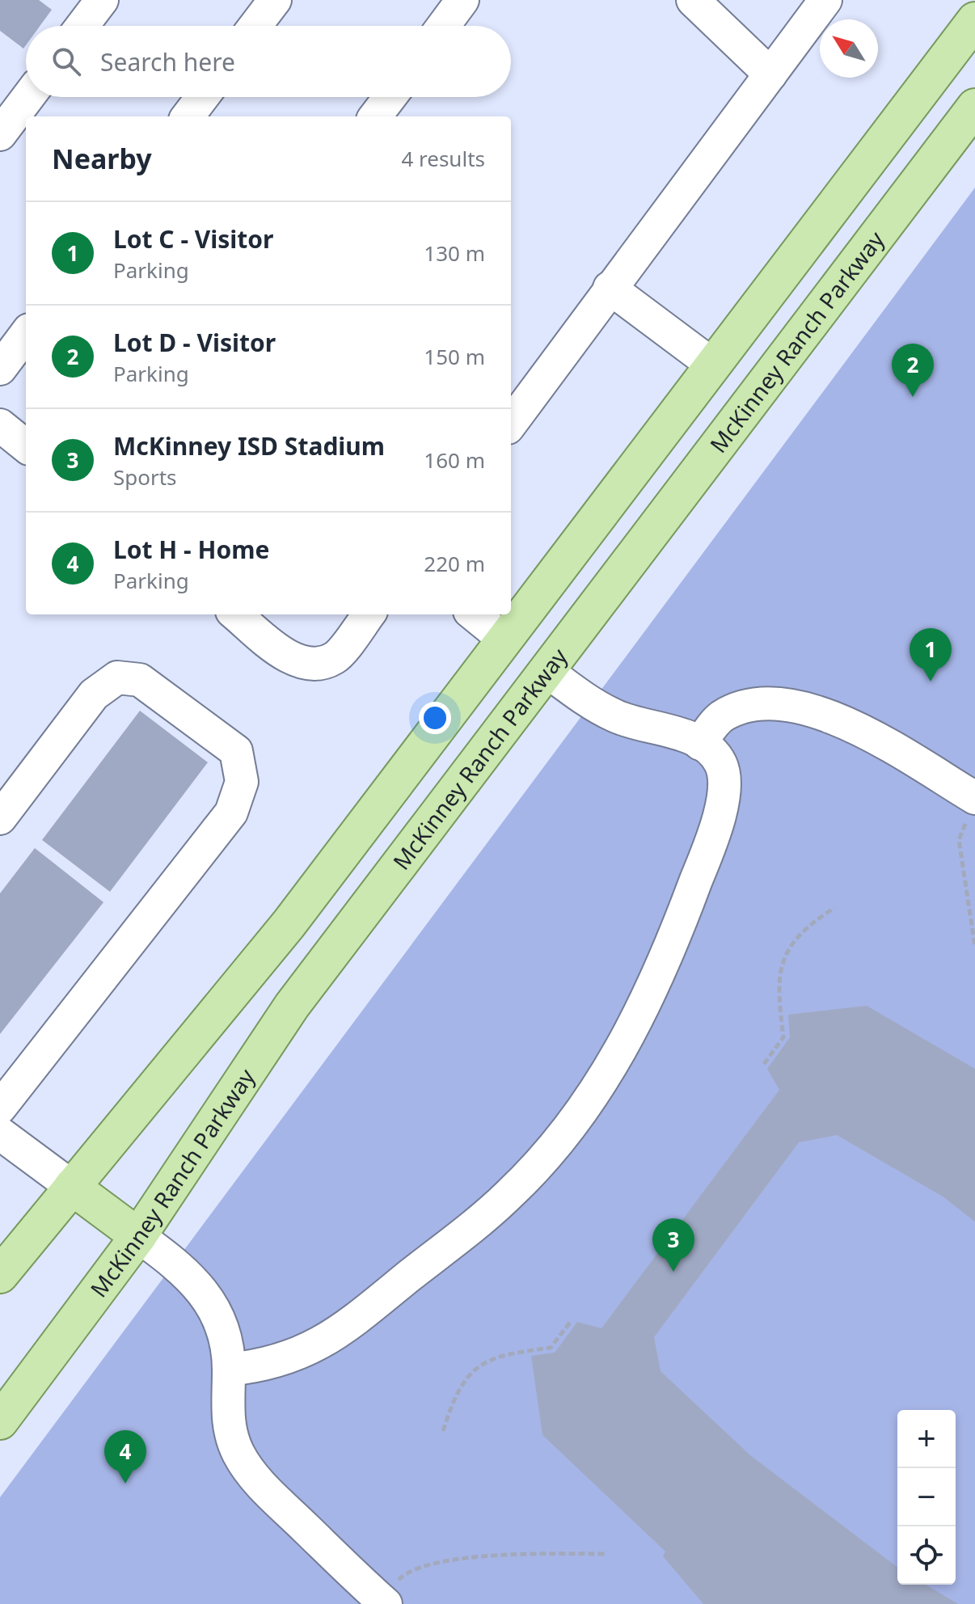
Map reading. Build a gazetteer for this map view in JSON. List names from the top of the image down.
{
  "streets": {
    "main road": ["McKinney Ranch Parkway"]
  },
  "north": "top left",
  "page": {
    "search": "Search here",
    "heading": ["Nearby", "4 results"],
    "list": [
      {
        "mark": "1",
        "name": "Lot C - Visitor",
        "note": "Parking",
        "value": "130 m"
      },
      {
        "mark": "2",
        "name": "Lot D - Visitor",
        "note": "Parking",
        "value": "150 m"
      },
      {
        "mark": "3",
        "name": "McKinney ISD Stadium",
        "note": "Sports",
        "value": "160 m"
      },
      {
        "mark": "4",
        "name": "Lot H - Home",
        "note": "Parking",
        "value": "220 m"
      }
    ],
    "pins": [
      "2",
      "1",
      "3",
      "4"
    ],
    "map_buttons": ["+", "−"]
  }
}
